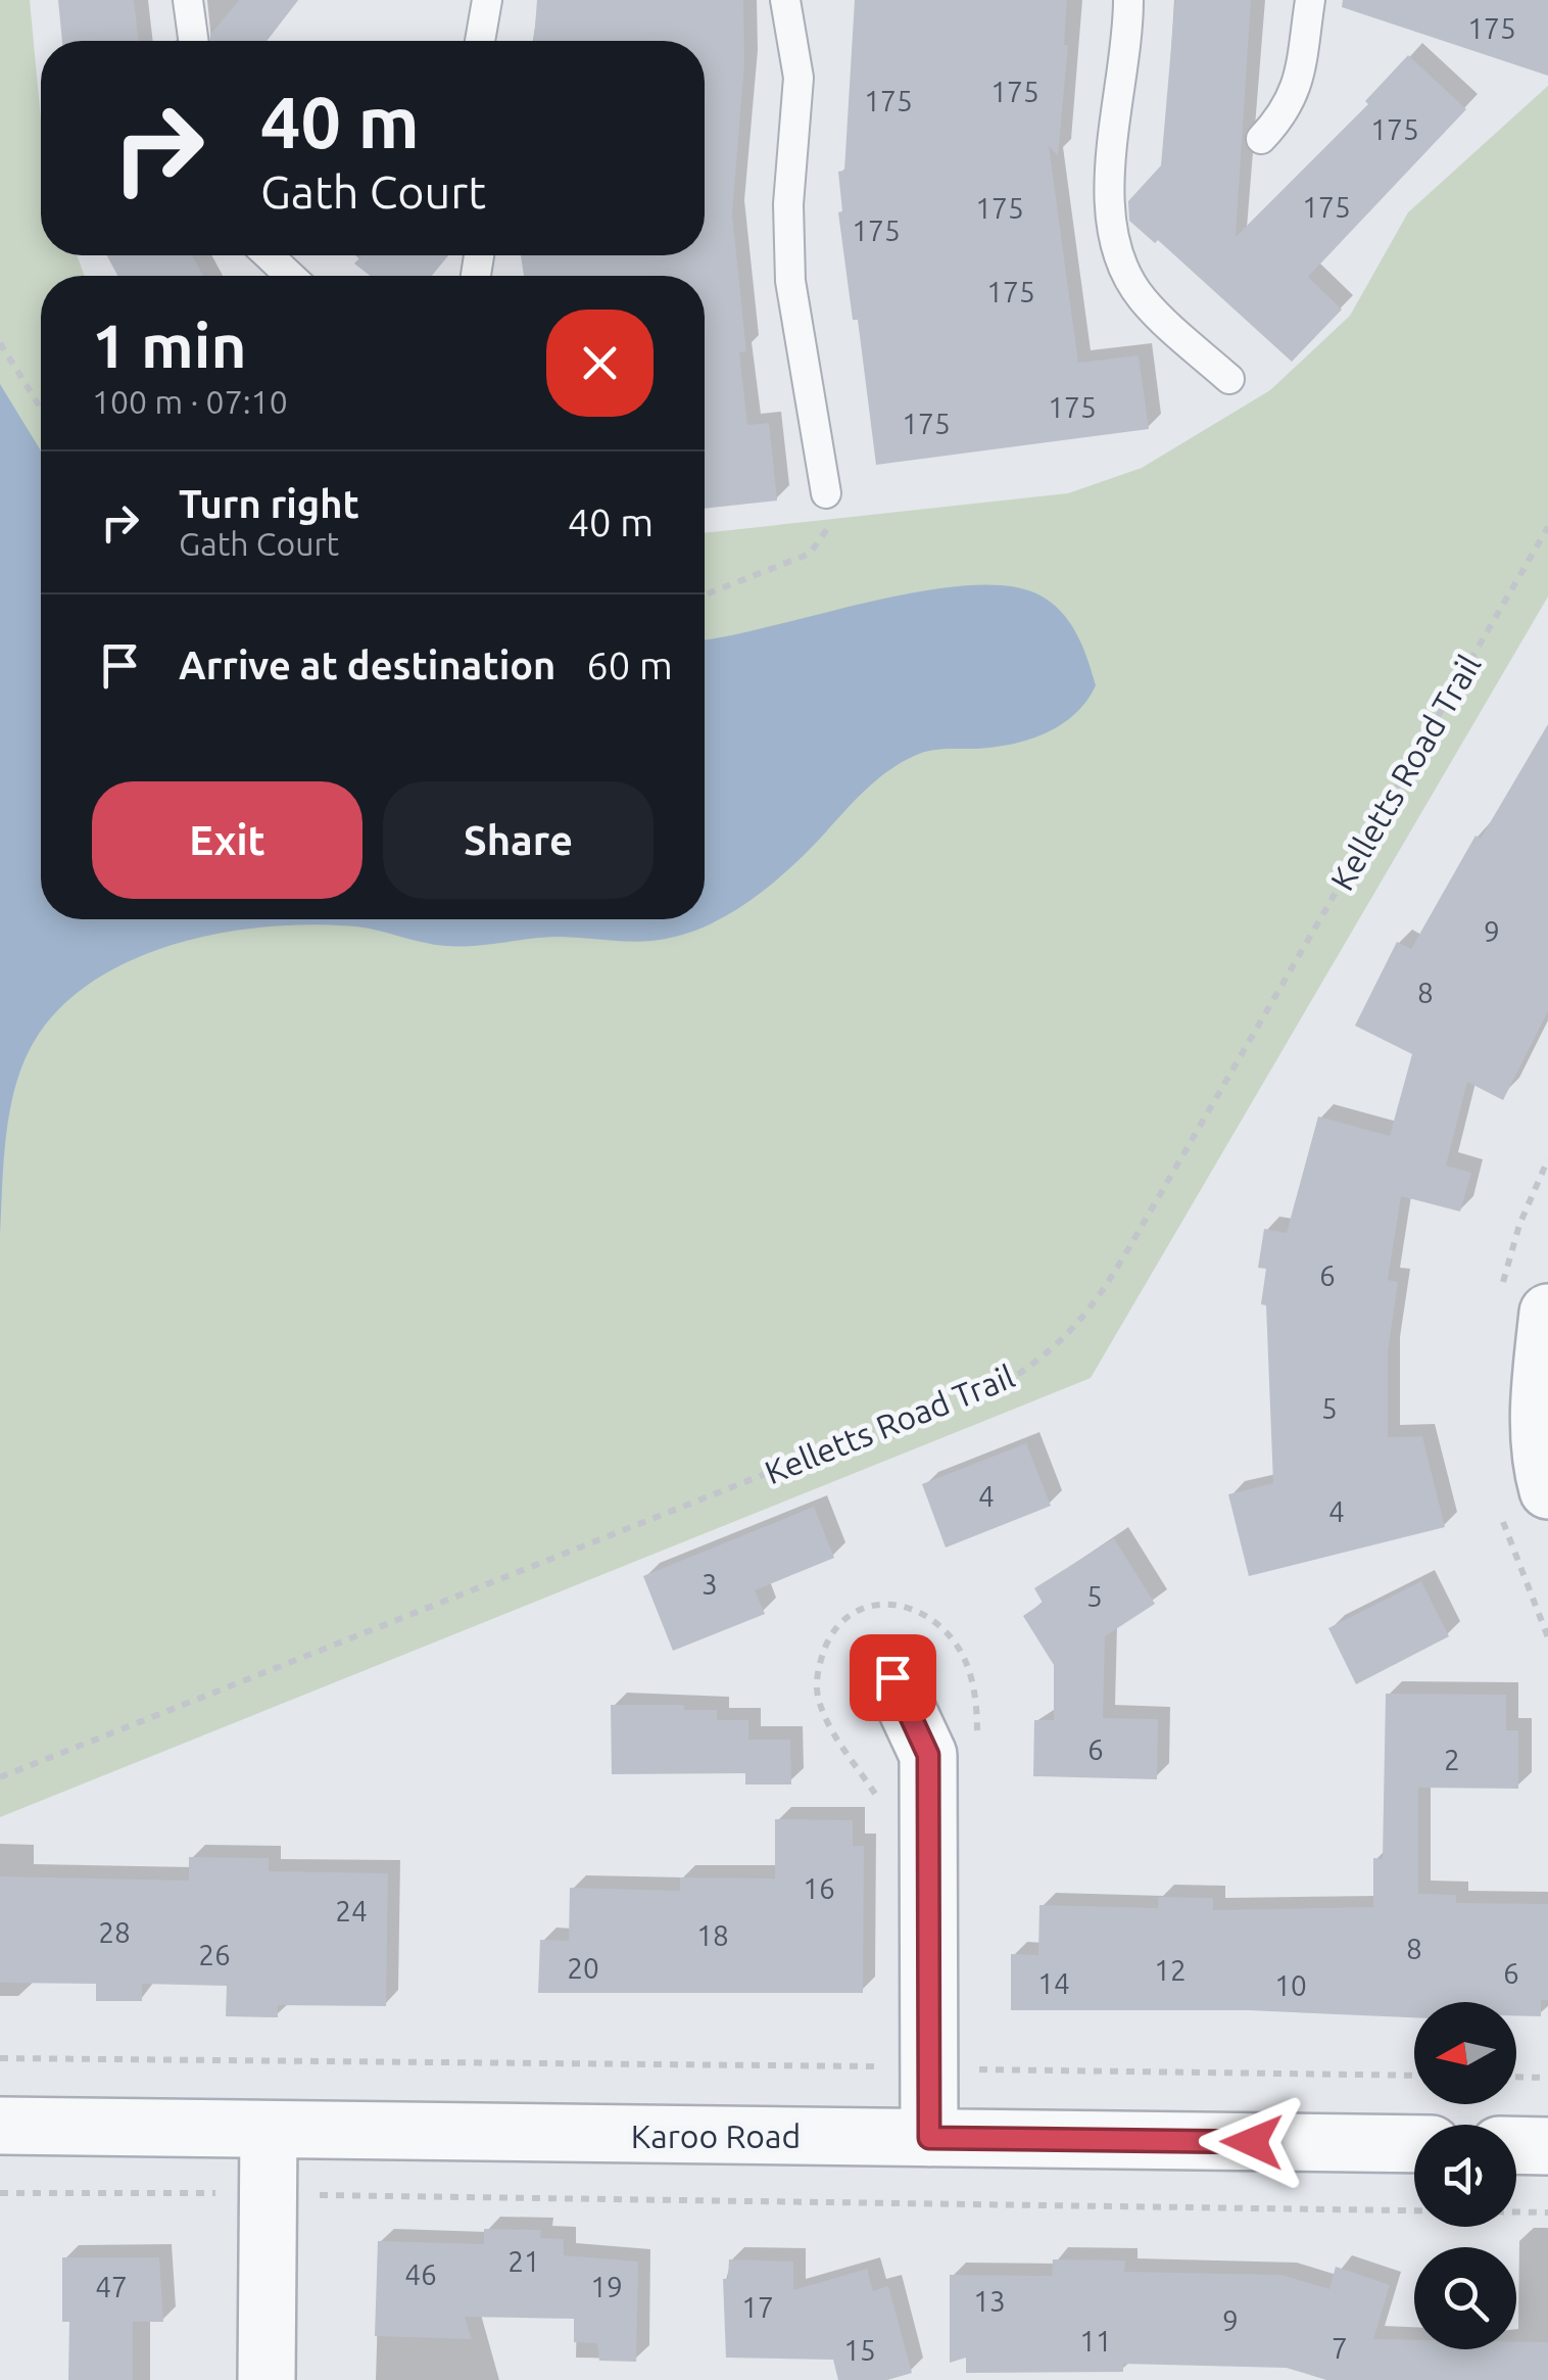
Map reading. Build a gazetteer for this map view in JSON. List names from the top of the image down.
{
  "streets": {
    "street": ["Karoo Road"],
    "path": ["Kelletts Road Trail"]
  },
  "house_numbers": [
    "175",
    "175",
    "175",
    "175",
    "175",
    "175",
    "175",
    "175",
    "175",
    "175",
    "9",
    "8",
    "6",
    "5",
    "4",
    "4",
    "3",
    "5",
    "6",
    "2",
    "16",
    "24",
    "28",
    "18",
    "8",
    "26",
    "20",
    "12",
    "6",
    "14",
    "10",
    "21",
    "46",
    "47",
    "19",
    "13",
    "17",
    "9",
    "11",
    "7",
    "15"
  ],
  "north": "left",
  "page": {
    "turn": ["40 m", "Gath Court"],
    "heading": ["1 min", "100 m · 07:10"],
    "list": [
      {
        "name": "Turn right",
        "note": "Gath Court",
        "value": "40 m"
      },
      {
        "name": "Arrive at destination",
        "value": "60 m"
      }
    ],
    "buttons": ["Exit", "Share"]
  }
}
